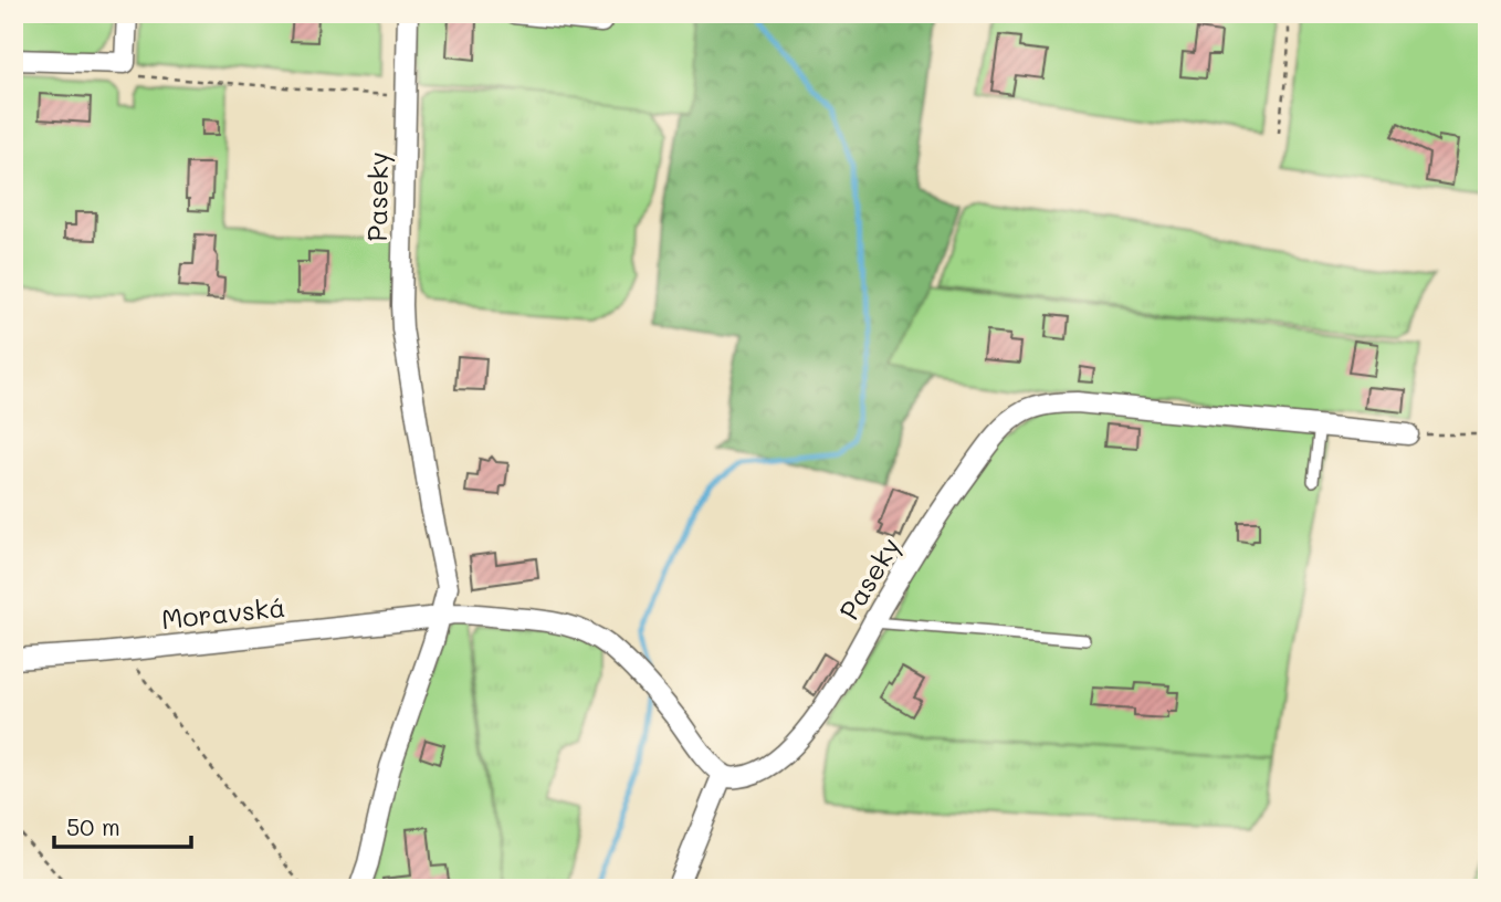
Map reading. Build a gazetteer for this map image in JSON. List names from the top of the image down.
{
  "streets": {
    "street": ["Paseky", "Moravská"]
  },
  "crossings": [
    ["Paseky", "Moravská"]
  ],
  "scale_bar": "50 m"
}
